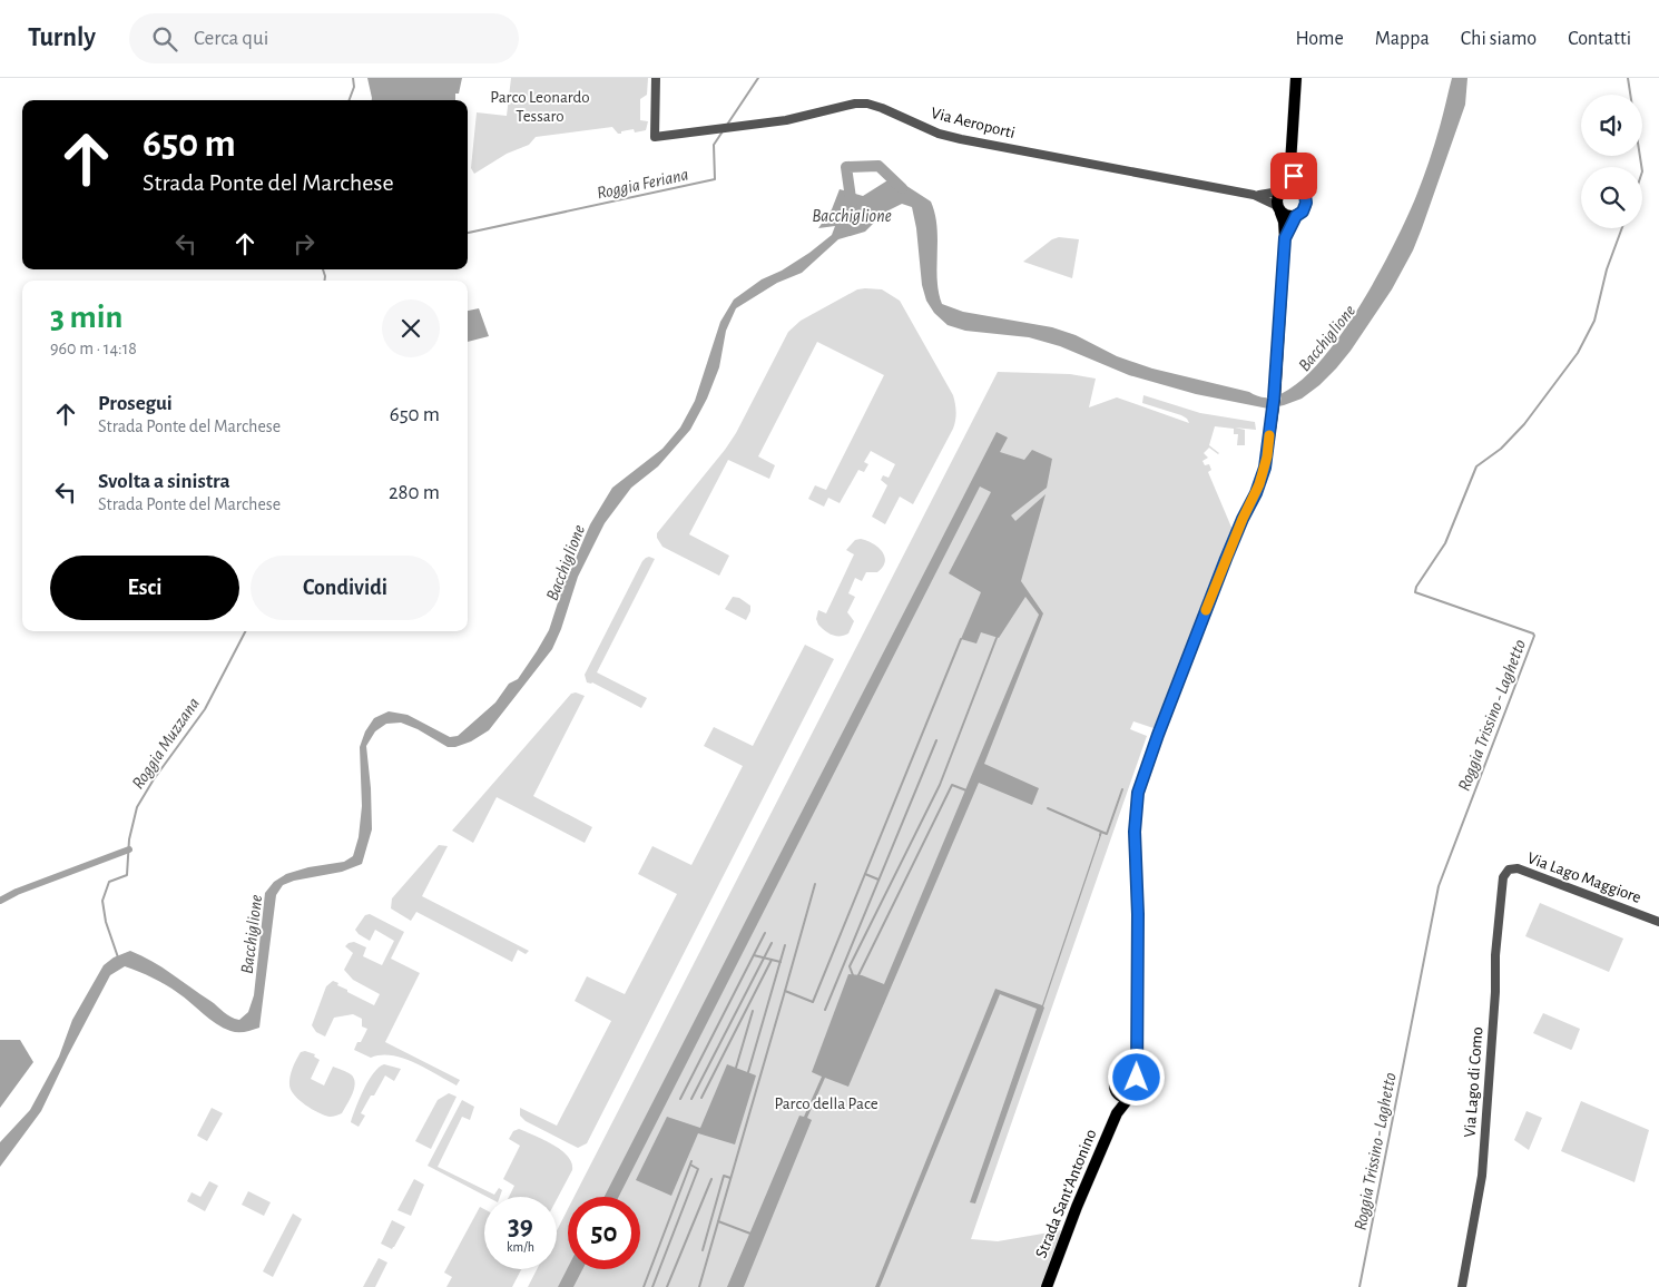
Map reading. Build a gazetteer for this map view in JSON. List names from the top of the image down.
{
  "streets": {
    "main road": ["Strada Sant'Antonino"],
    "street": ["Via Aeroporti", "Via Lago Maggiore", "Via Lago di Como"]
  },
  "crossings": [
    ["Via Lago Maggiore", "Via Lago di Como"]
  ],
  "water": [
    "Roggia Feriana",
    "Bacchiglione",
    "Roggia Trissino - Laghetto",
    "Roggia Muzzana"
  ],
  "parks": ["Parco Leonardo Tessaro", "Parco della Pace"],
  "page": {
    "header": "Turnly",
    "search": "Cerca qui",
    "nav": [
      "Home",
      "Mappa",
      "Chi siamo",
      "Contatti"
    ],
    "turn": ["650 m", "Strada Ponte del Marchese"],
    "heading": ["3 min", "960 m · 14:18"],
    "list": [
      {
        "name": "Prosegui",
        "note": "Strada Ponte del Marchese",
        "value": "650 m"
      },
      {
        "name": "Svolta a sinistra",
        "note": "Strada Ponte del Marchese",
        "value": "280 m"
      }
    ],
    "buttons": ["Esci", "Condividi"],
    "speed": "39 km/h",
    "limit": "50"
  }
}
